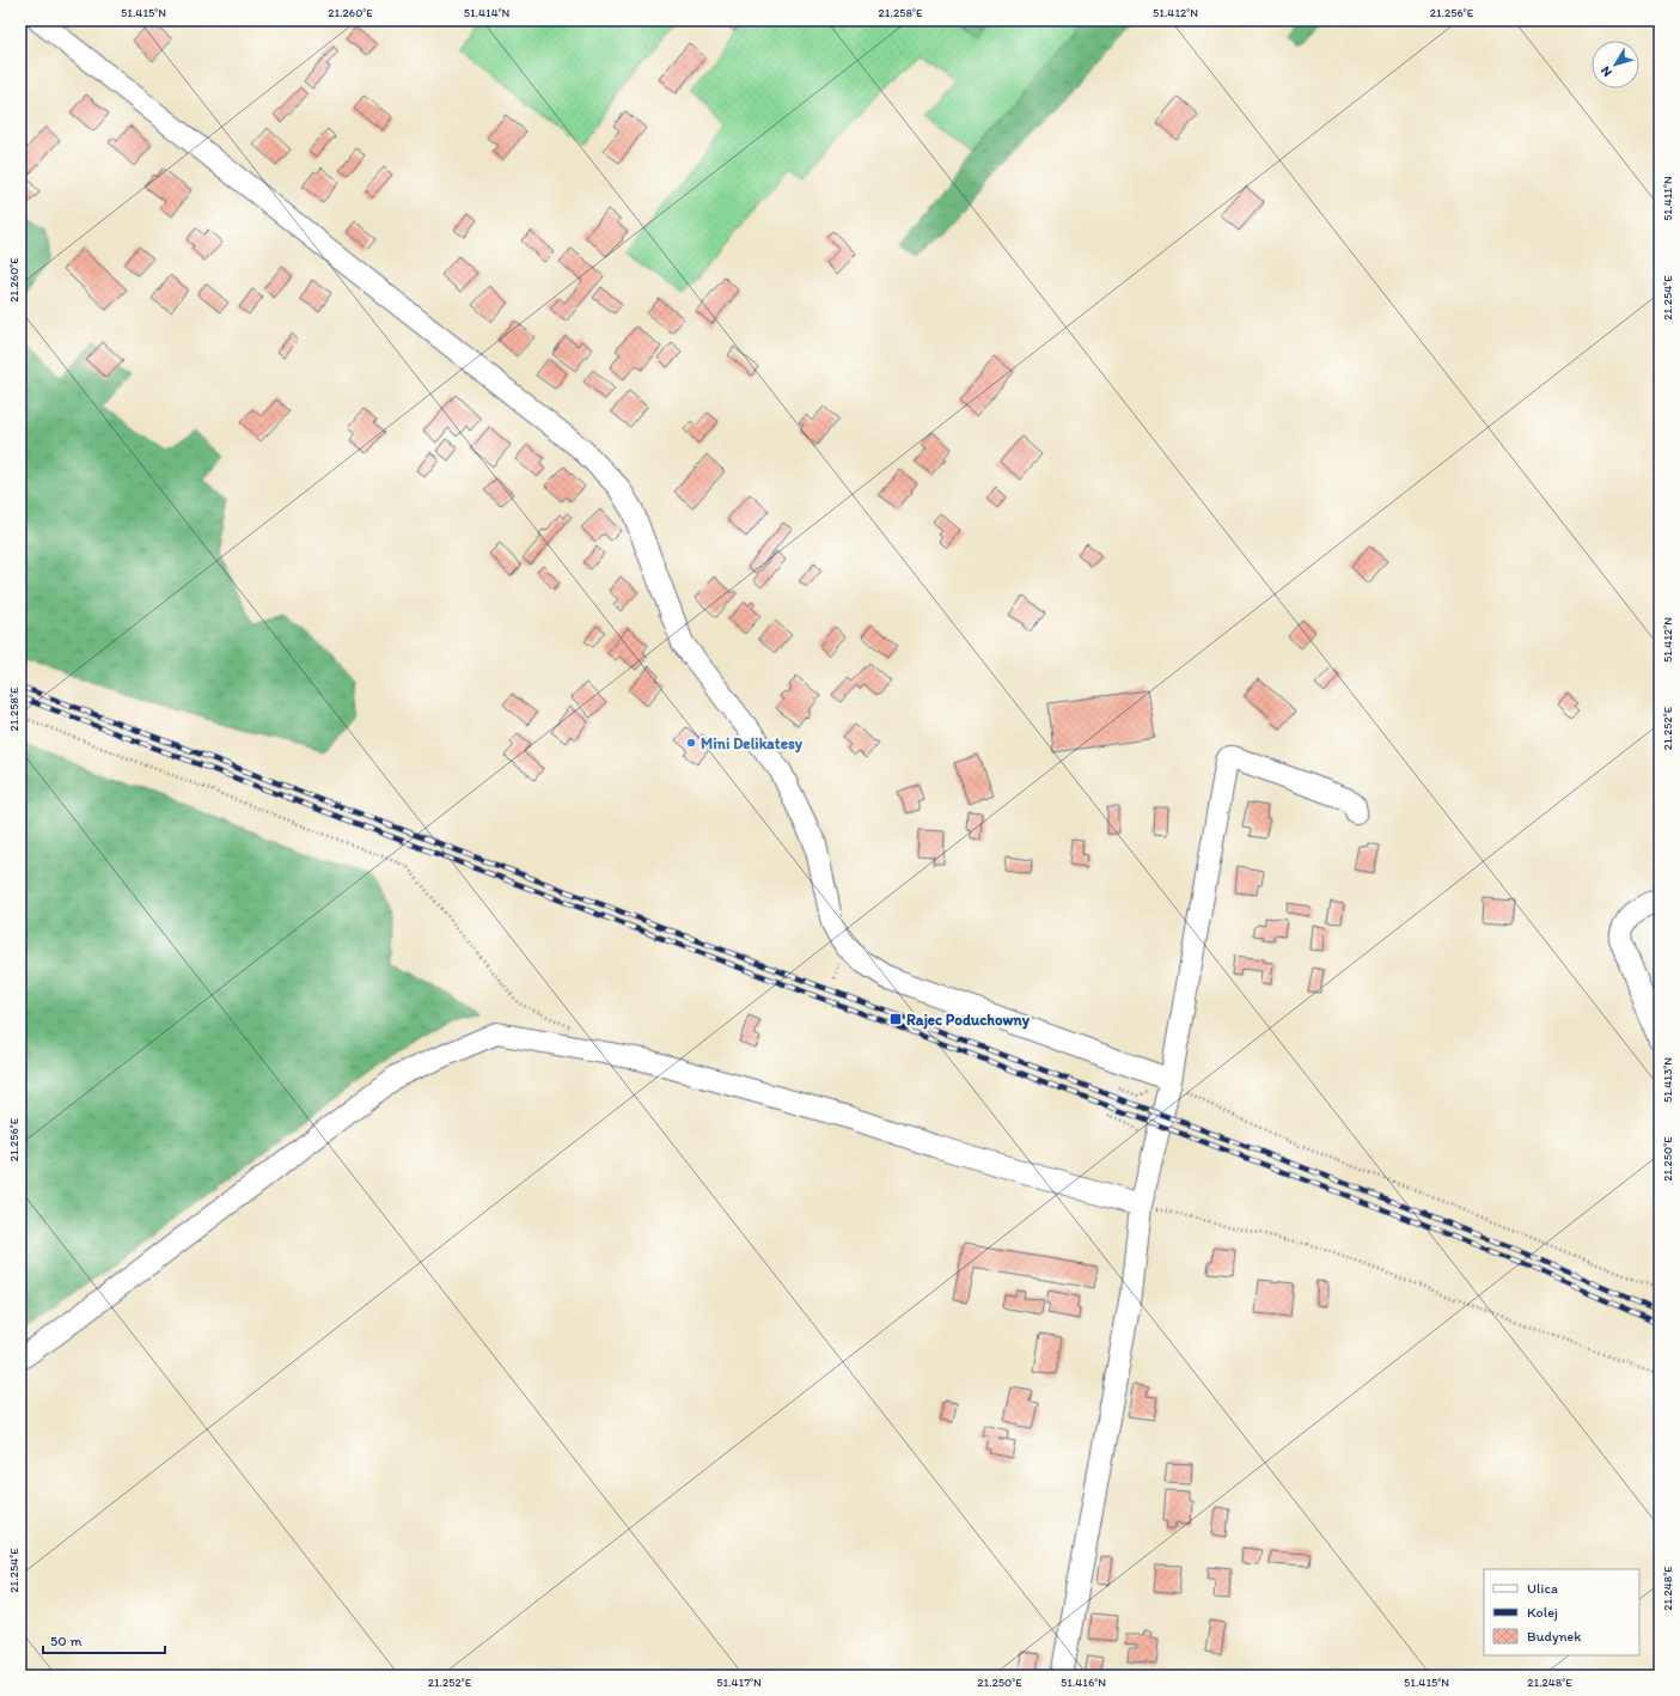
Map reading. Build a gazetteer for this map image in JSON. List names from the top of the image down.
{
  "places": {
    "other": ["Mini Delikatesy"],
    "transit": ["Rajec Poduchowny"]
  },
  "legend": ["Ulica", "Kolej", "Budynek"],
  "scale_bar": "50 m",
  "north": "bottom left",
  "coordinates": [
    "51.415°N",
    "21.260°E",
    "51.414°N",
    "21.258°E",
    "51.412°N",
    "21.256°E",
    "51.411°N",
    "21.254°E",
    "21.252°E",
    "51.413°N",
    "21.250°E",
    "21.248°E",
    "51.417°N",
    "51.416°N"
  ]
}
